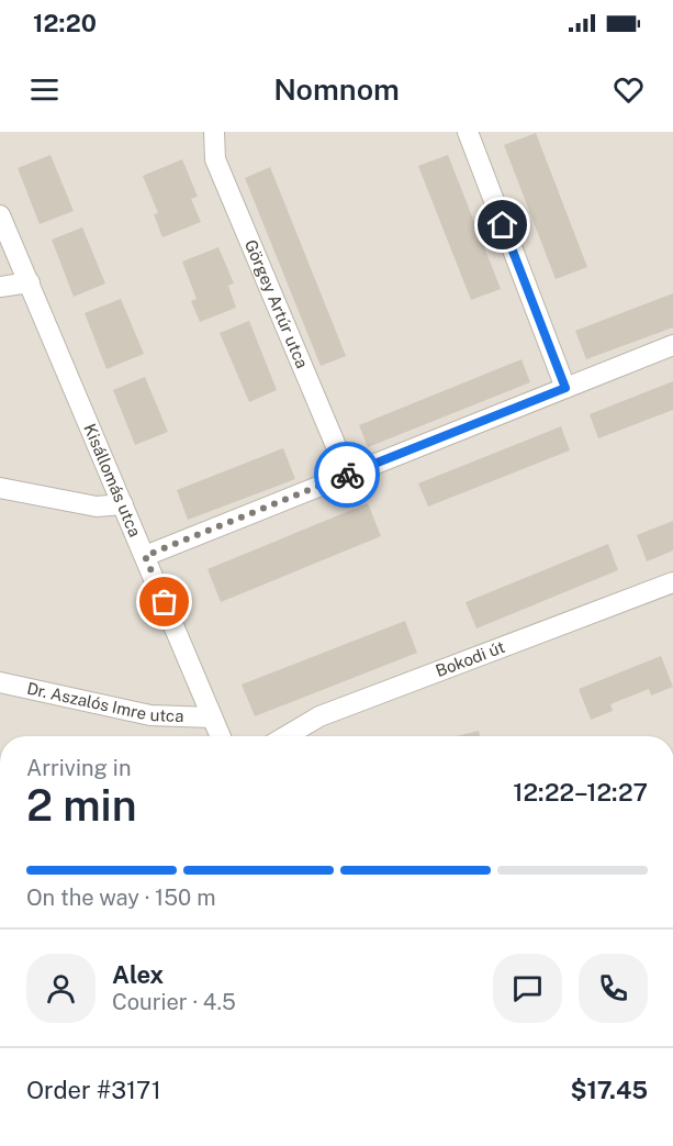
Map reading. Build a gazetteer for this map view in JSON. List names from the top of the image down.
{
  "streets": {
    "street": [
      "Görgey Artúr utca",
      "Kisállomás utca",
      "Bokodi út",
      "Dr. Aszalós Imre utca"
    ]
  },
  "crossings": [
    ["Kisállomás utca", "Dr. Aszalós Imre utca"]
  ],
  "page": {
    "status": "12:20",
    "header": "Nomnom",
    "heading": ["2 min", "Arriving in", "12:22–12:27"],
    "panel": [
      "Alex",
      "Courier · 4.5",
      "Order #3171",
      "$17.45"
    ],
    "bar": "On the way · 150 m"
  }
}
